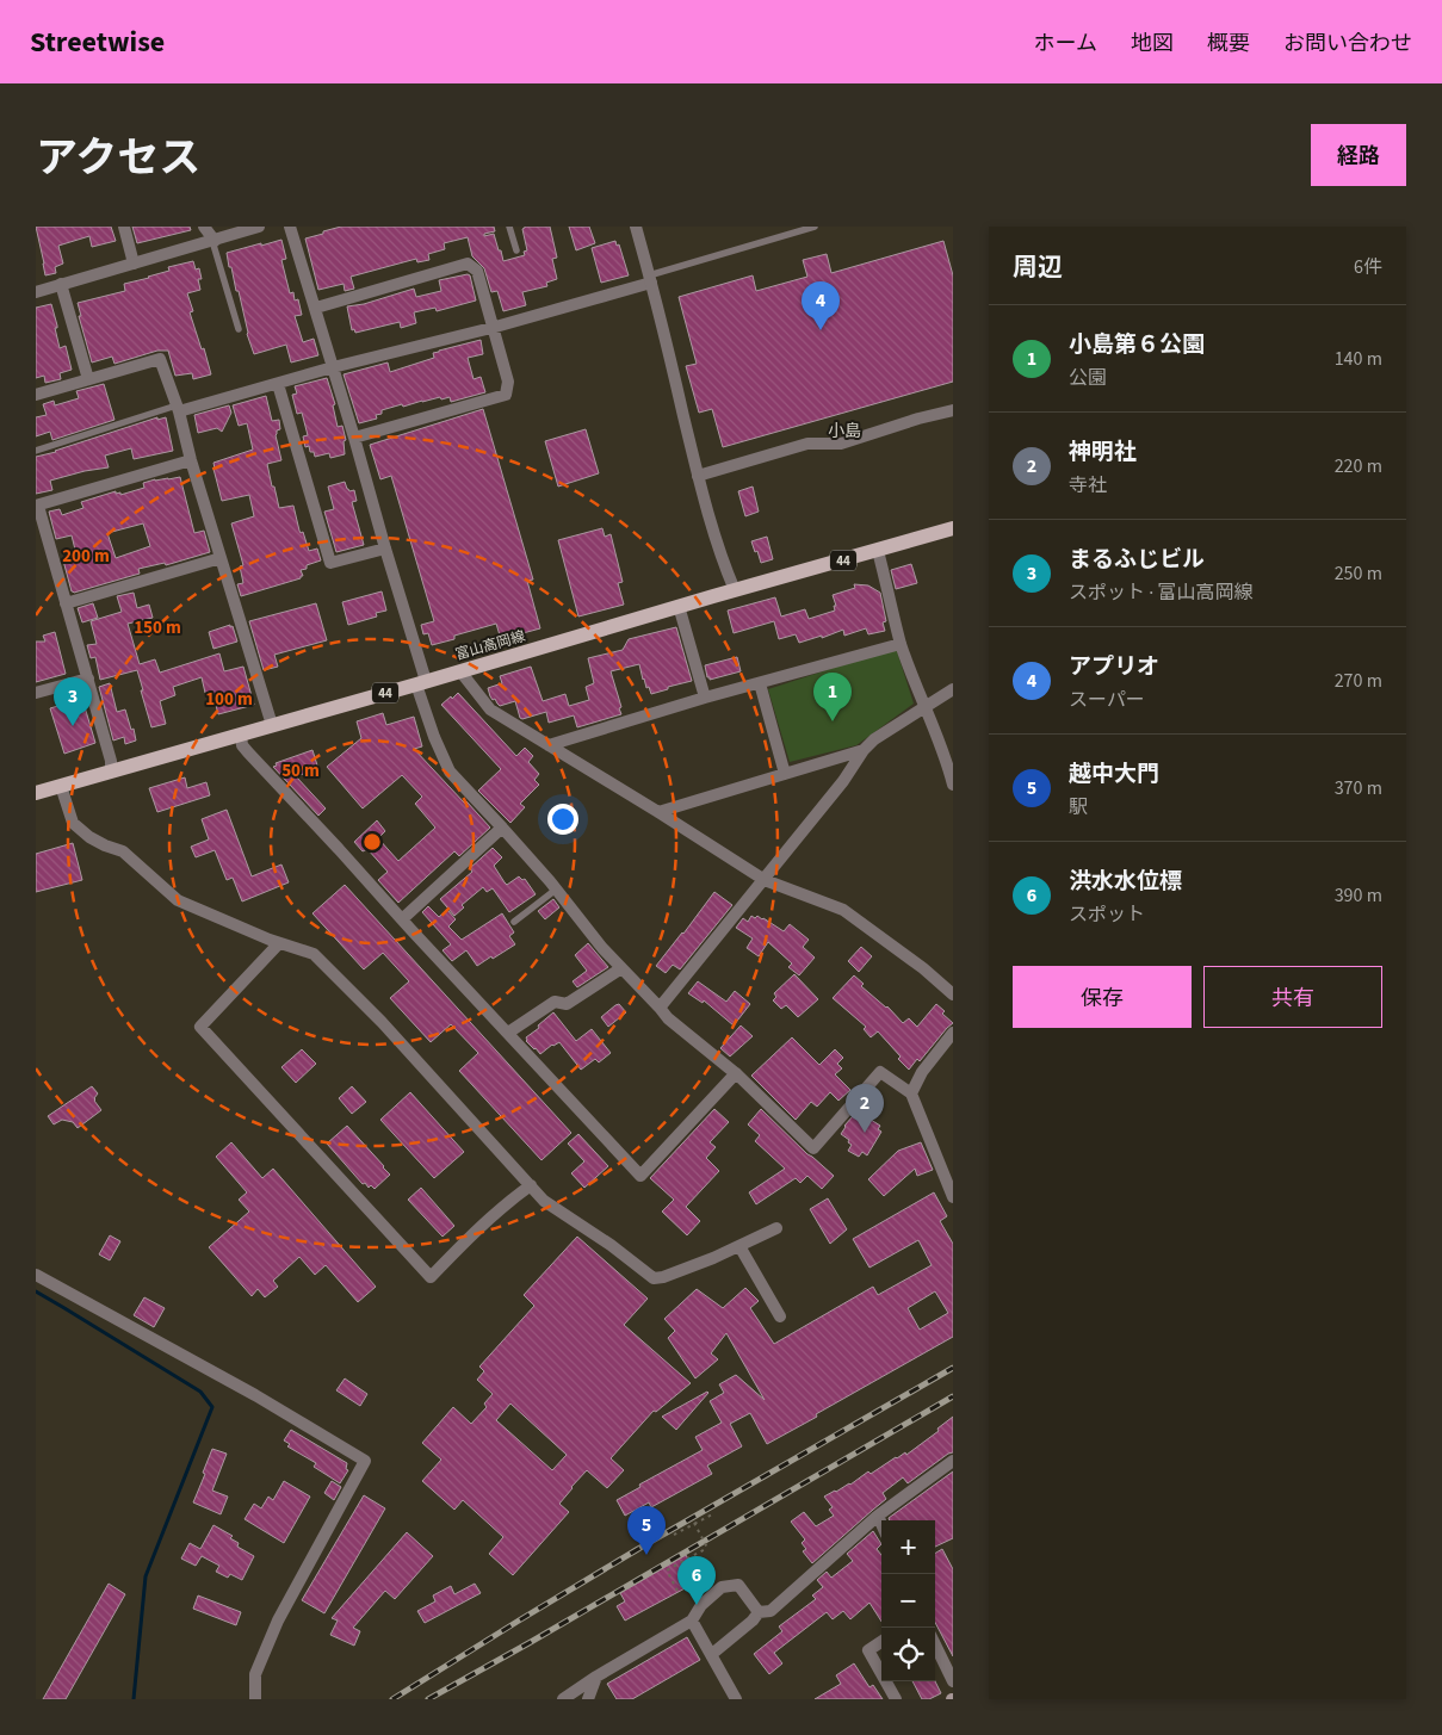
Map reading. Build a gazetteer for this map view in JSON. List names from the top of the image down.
{
  "streets": {
    "main road": ["44", "富山高岡線"]
  },
  "districts": ["小島"],
  "page": {
    "header": "Streetwise",
    "nav": [
      "ホーム",
      "地図",
      "概要",
      "お問い合わせ"
    ],
    "title": "アクセス",
    "buttons": [
      "経路",
      ["保存", "共有"]
    ],
    "heading": ["周辺", "6件"],
    "pins": [
      "4",
      "1",
      "3",
      "2",
      "5",
      "6"
    ],
    "list": [
      {
        "mark": "1",
        "name": "小島第６公園",
        "note": "公園",
        "value": "140 m"
      },
      {
        "mark": "2",
        "name": "神明社",
        "note": "寺社",
        "value": "220 m"
      },
      {
        "mark": "3",
        "name": "まるふじビル",
        "note": "スポット · 富山高岡線",
        "value": "250 m"
      },
      {
        "mark": "4",
        "name": "アプリオ",
        "note": "スーパー",
        "value": "270 m"
      },
      {
        "mark": "5",
        "name": "越中大門",
        "note": "駅",
        "value": "370 m"
      },
      {
        "mark": "6",
        "name": "洪水水位標",
        "note": "スポット",
        "value": "390 m"
      }
    ],
    "map_buttons": ["+", "−"]
  },
  "rings": [
    "200 m",
    "150 m",
    "100 m",
    "50 m"
  ]
}
